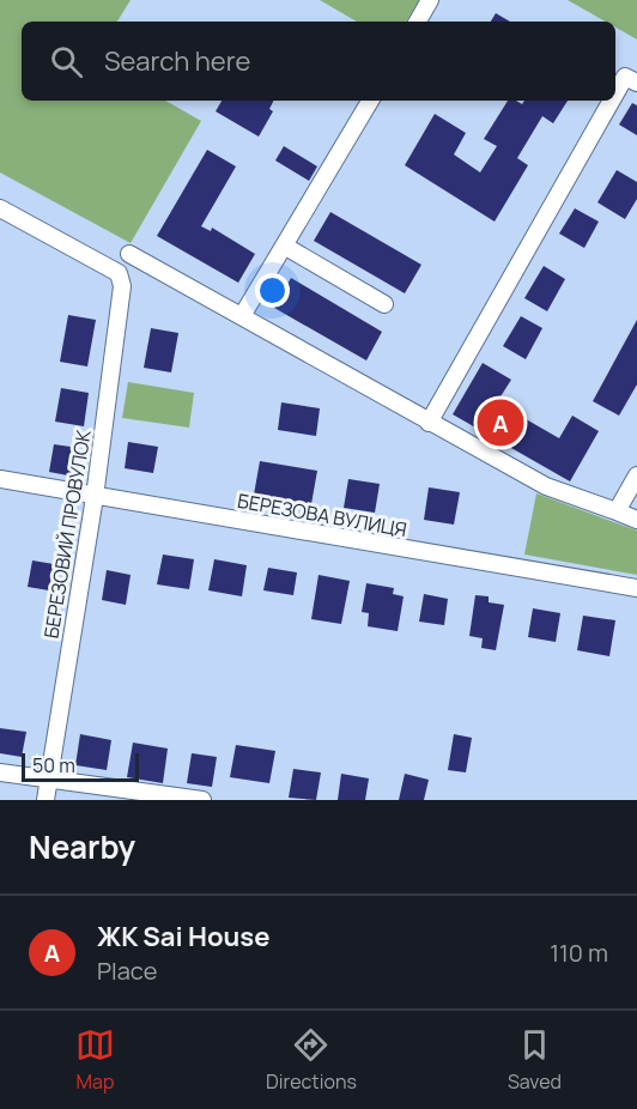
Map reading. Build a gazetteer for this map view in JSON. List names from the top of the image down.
{
  "streets": {
    "street": ["БЕРЕЗОВА ВУЛИЦЯ", "БЕРЕЗОВИЙ ПРОВУЛОК"]
  },
  "crossings": [
    ["БЕРЕЗОВА ВУЛИЦЯ", "БЕРЕЗОВИЙ ПРОВУЛОК"]
  ],
  "scale_bar": "50 m",
  "page": {
    "search": "Search here",
    "pins": "A",
    "scale": "50 m",
    "heading": "Nearby",
    "list": [
      {
        "mark": "A",
        "name": "ЖК Sai House",
        "note": "Place",
        "value": "110 m"
      }
    ],
    "nav": ["Map", "Directions", "Saved"]
  }
}
